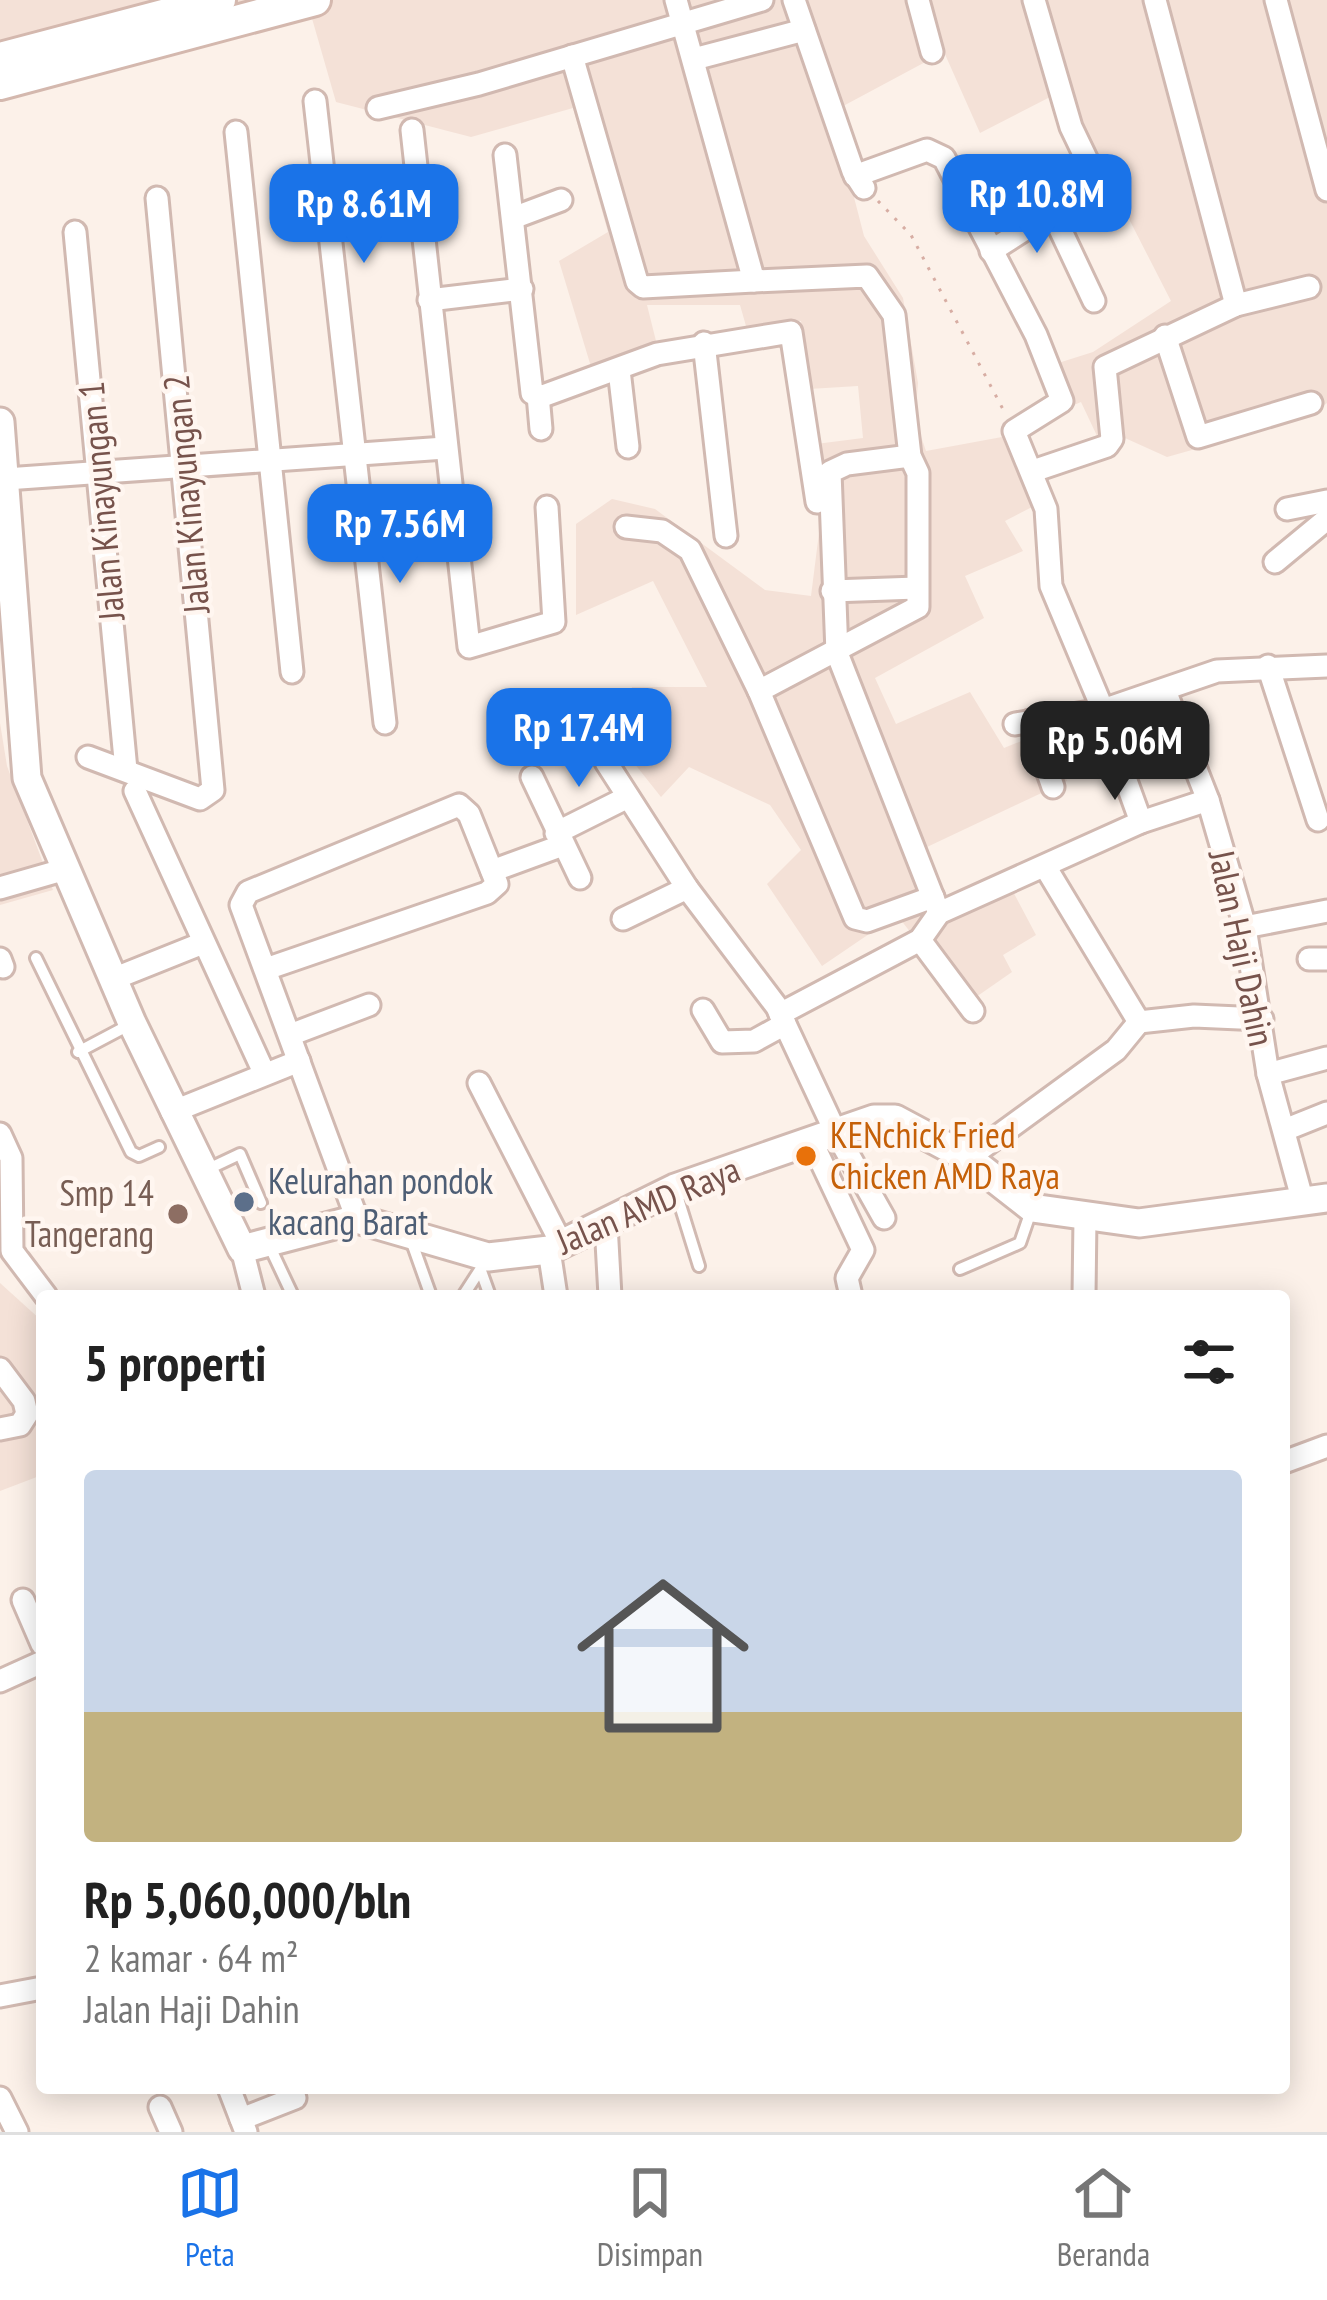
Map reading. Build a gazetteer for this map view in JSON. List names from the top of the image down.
{
  "streets": {
    "street": [
      "Jalan Kinayungan 2",
      "Jalan Kinayungan 1",
      "Jalan Haji Dahin",
      "Jalan AMD Raya"
    ]
  },
  "crossings": [
    ["Jalan Kinayungan 2", "Jalan Kinayungan 1"],
    ["Jalan Haji Dahin", "Jalan AMD Raya"]
  ],
  "places": ["KENchick Fried Chicken AMD Raya", "Kelurahan pondok kacang Barat", "Smp 14 Tangerang"],
  "page": {
    "price": [
      "Rp 10.8M",
      "Rp 8.61M",
      "Rp 7.56M",
      "Rp 17.4M",
      "Rp 5.06M"
    ],
    "heading": "5 properti",
    "list": [
      {
        "name": "Rp 5,060,000/bln",
        "note": "2 kamar · 64 m² · Jalan Haji Dahin"
      }
    ],
    "tabs": ["Peta", "Disimpan", "Beranda"]
  }
}
